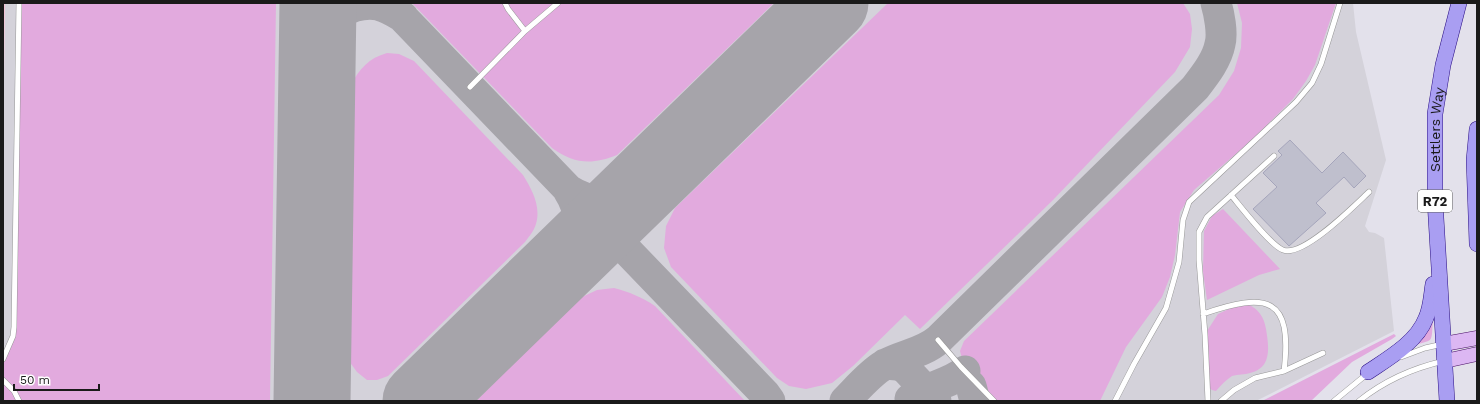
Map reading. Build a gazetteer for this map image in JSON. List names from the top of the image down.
{
  "streets": {
    "main road": ["Settlers Way", "R72"]
  },
  "scale_bar": "50 m"
}
